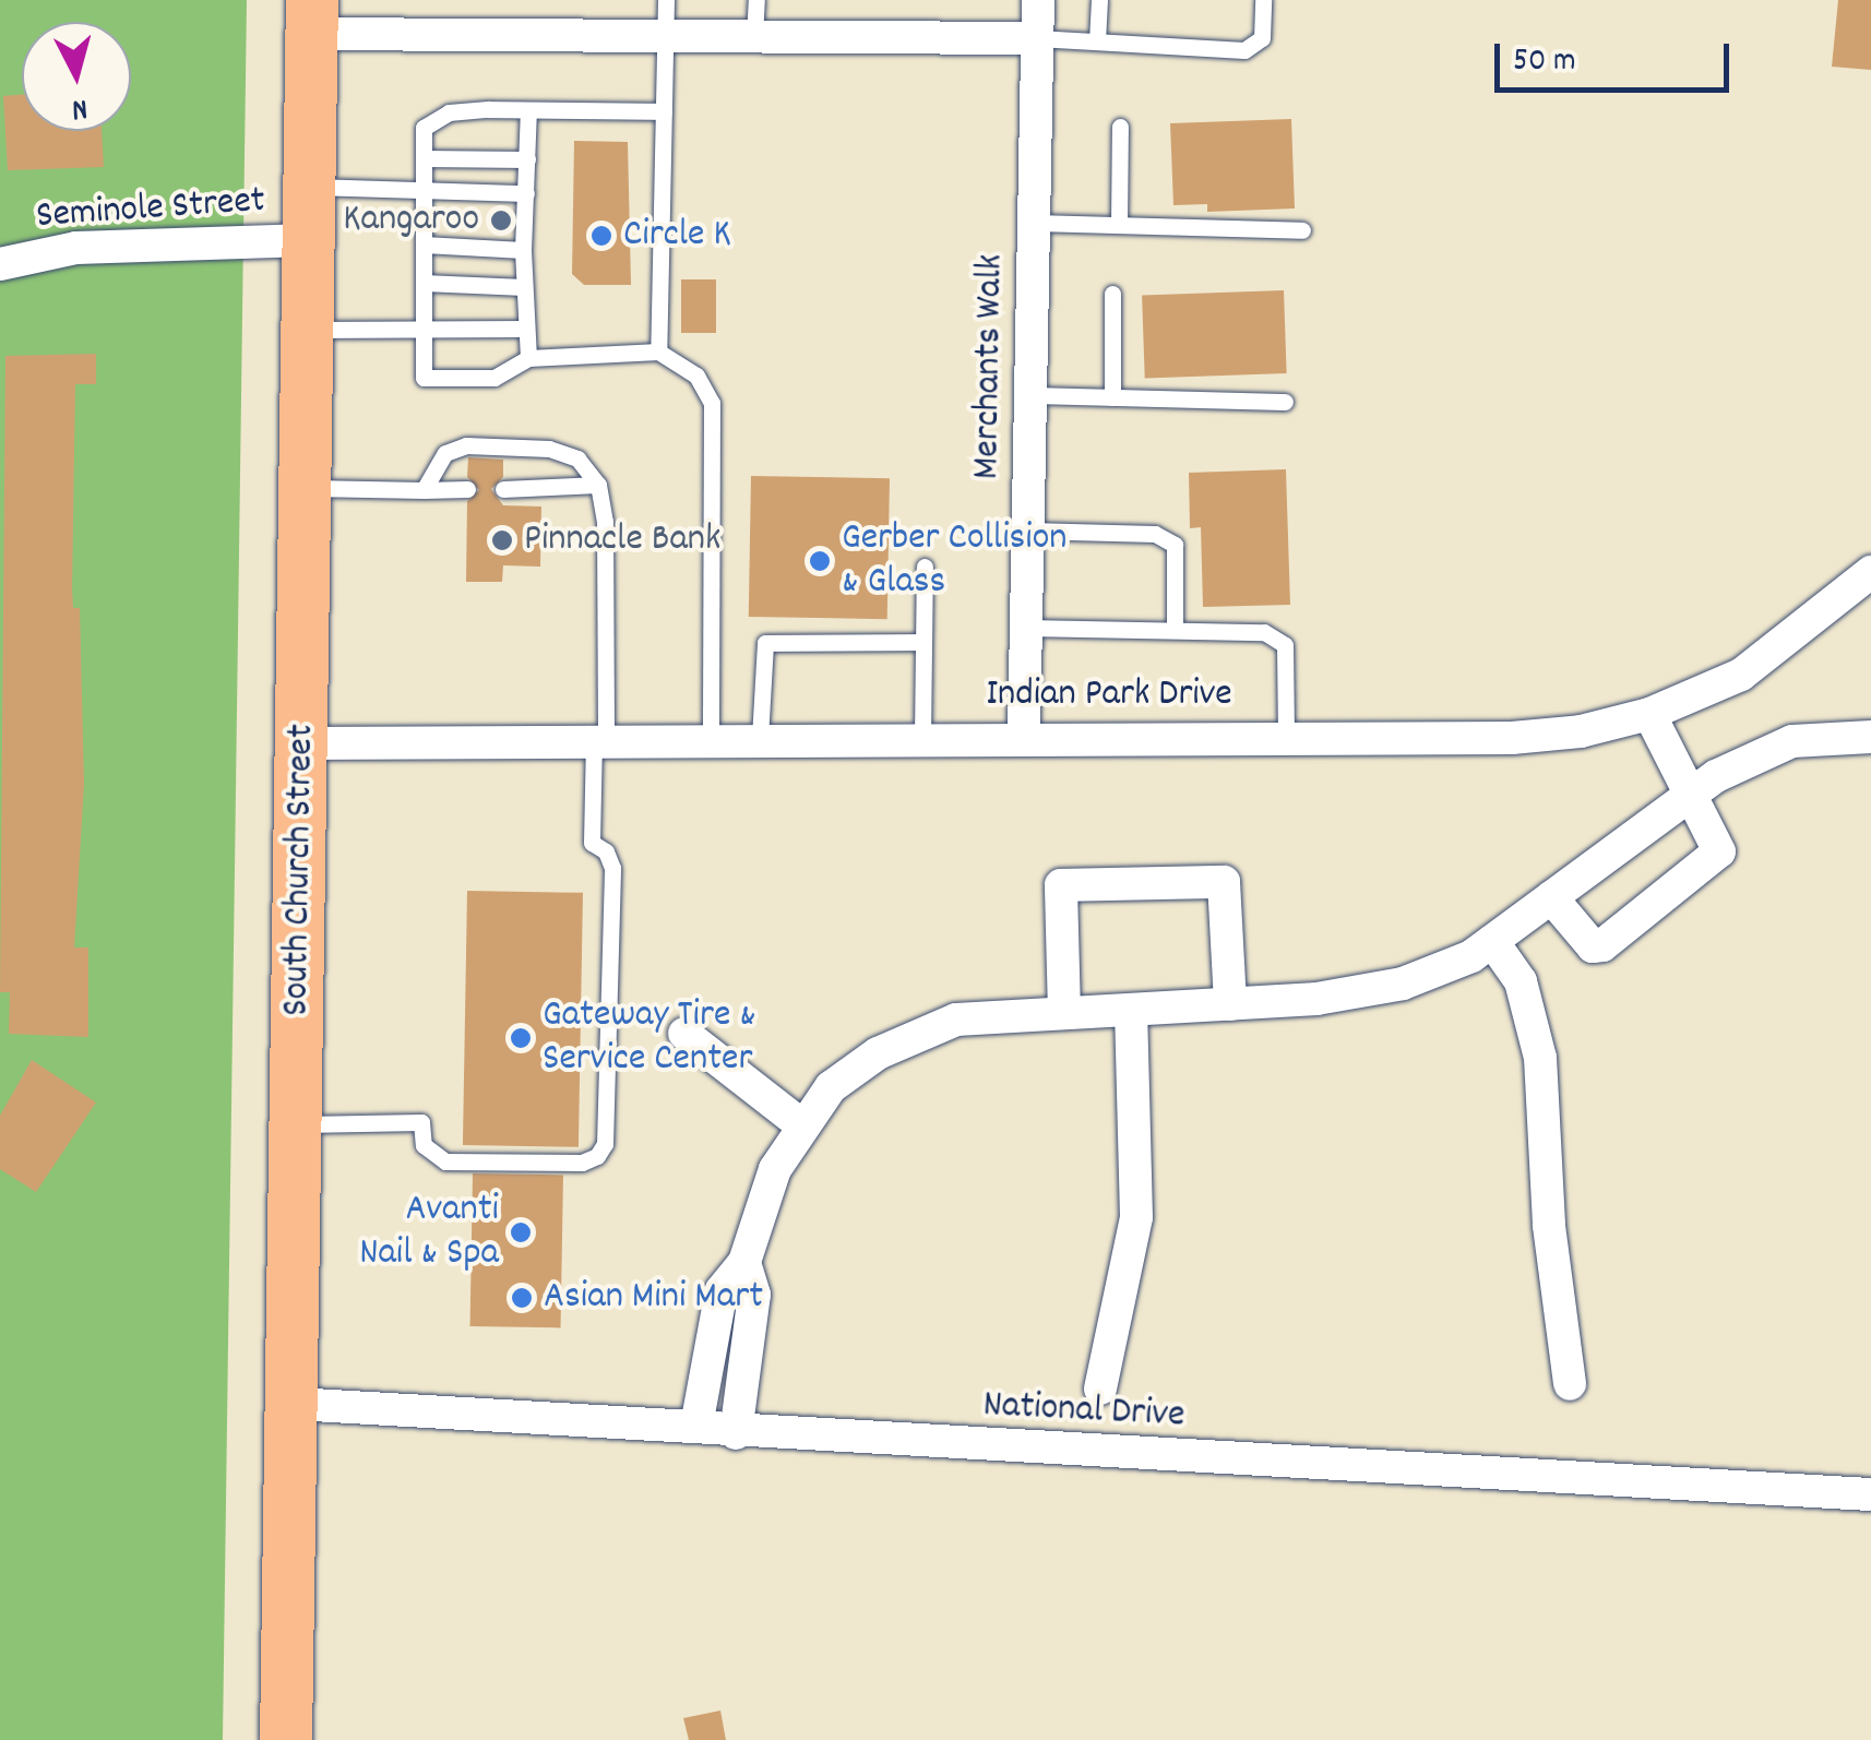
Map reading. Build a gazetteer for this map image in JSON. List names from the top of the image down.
{
  "streets": {
    "highway": ["South Church Street"],
    "street": [
      "Seminole Street",
      "Merchants Walk",
      "Indian Park Drive",
      "National Drive"
    ]
  },
  "crossings": [
    ["Seminole Street", "South Church Street"],
    ["Merchants Walk", "Indian Park Drive"],
    ["Indian Park Drive", "South Church Street"],
    ["South Church Street", "National Drive"]
  ],
  "places": [
    "Kangaroo",
    "Circle K",
    "Pinnacle Bank",
    "Gerber Collision & Glass",
    "Gateway Tire & Service Center",
    "Avanti Nail & Spa",
    "Asian Mini Mart"
  ],
  "scale_bar": "50 m",
  "north": "bottom"
}
